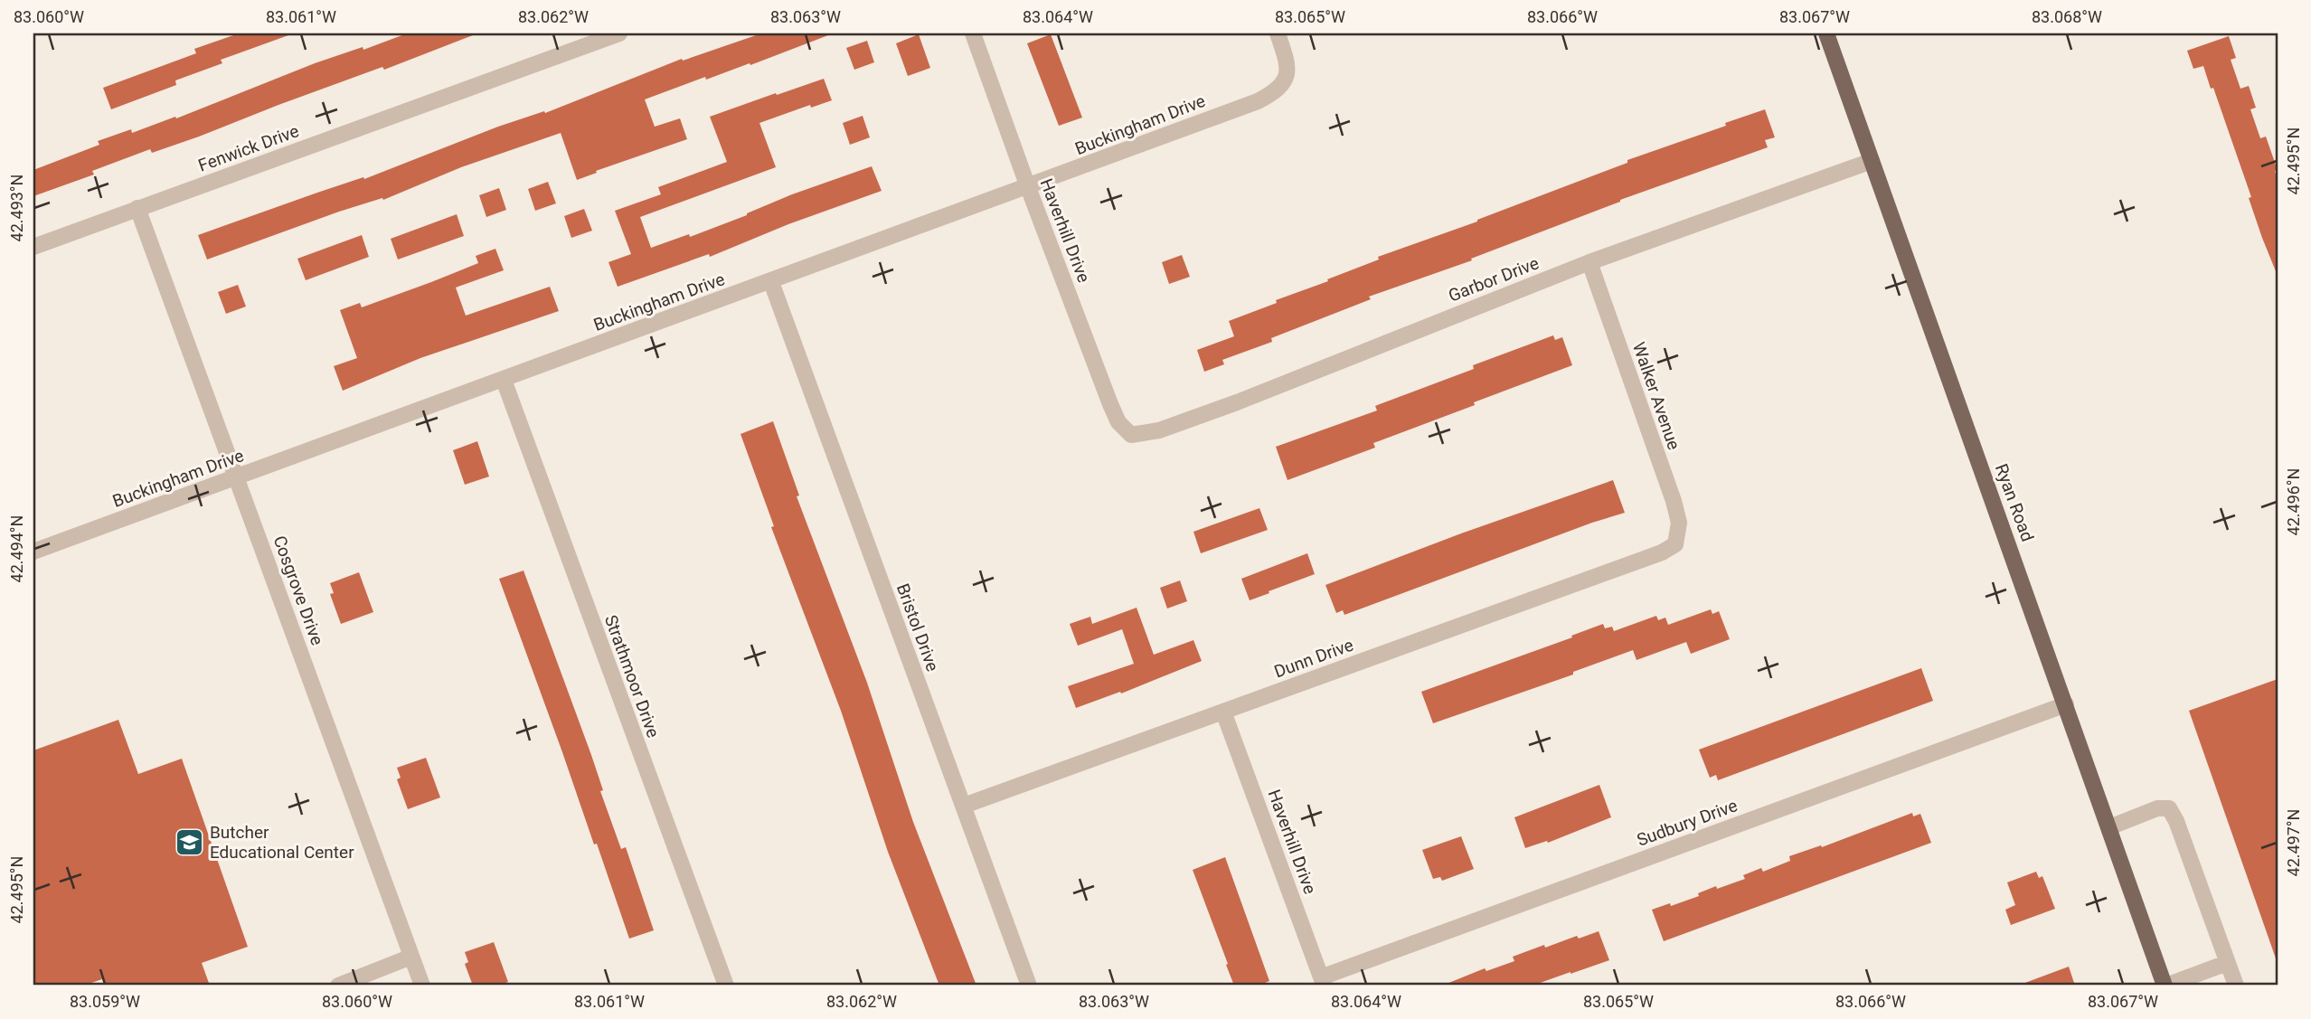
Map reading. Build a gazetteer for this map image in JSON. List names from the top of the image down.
{
  "streets": {
    "main road": ["Ryan Road"],
    "street": [
      "Buckingham Drive",
      "Fenwick Drive",
      "Haverhill Drive",
      "Garbor Drive",
      "Walker Avenue",
      "Cosgrove Drive",
      "Bristol Drive",
      "Dunn Drive",
      "Strathmoor Drive",
      "Sudbury Drive"
    ]
  },
  "crossings": [
    ["Buckingham Drive", "Haverhill Drive"],
    ["Buckingham Drive", "Cosgrove Drive"],
    ["Buckingham Drive", "Bristol Drive"],
    ["Buckingham Drive", "Strathmoor Drive"],
    ["Fenwick Drive", "Cosgrove Drive"],
    ["Haverhill Drive", "Garbor Drive"],
    ["Haverhill Drive", "Dunn Drive"],
    ["Haverhill Drive", "Sudbury Drive"],
    ["Garbor Drive", "Walker Avenue"],
    ["Garbor Drive", "Ryan Road"],
    ["Walker Avenue", "Dunn Drive"],
    ["Ryan Road", "Sudbury Drive"],
    ["Bristol Drive", "Dunn Drive"]
  ],
  "places": {
    "school or university": ["Butcher Educational Center"]
  },
  "coordinates": [
    "83.060°W",
    "83.061°W",
    "83.062°W",
    "83.063°W",
    "83.064°W",
    "83.065°W",
    "83.066°W",
    "83.067°W",
    "83.068°W",
    "42.495°N",
    "42.493°N",
    "42.496°N",
    "42.494°N",
    "42.497°N",
    "83.059°W"
  ]
}
